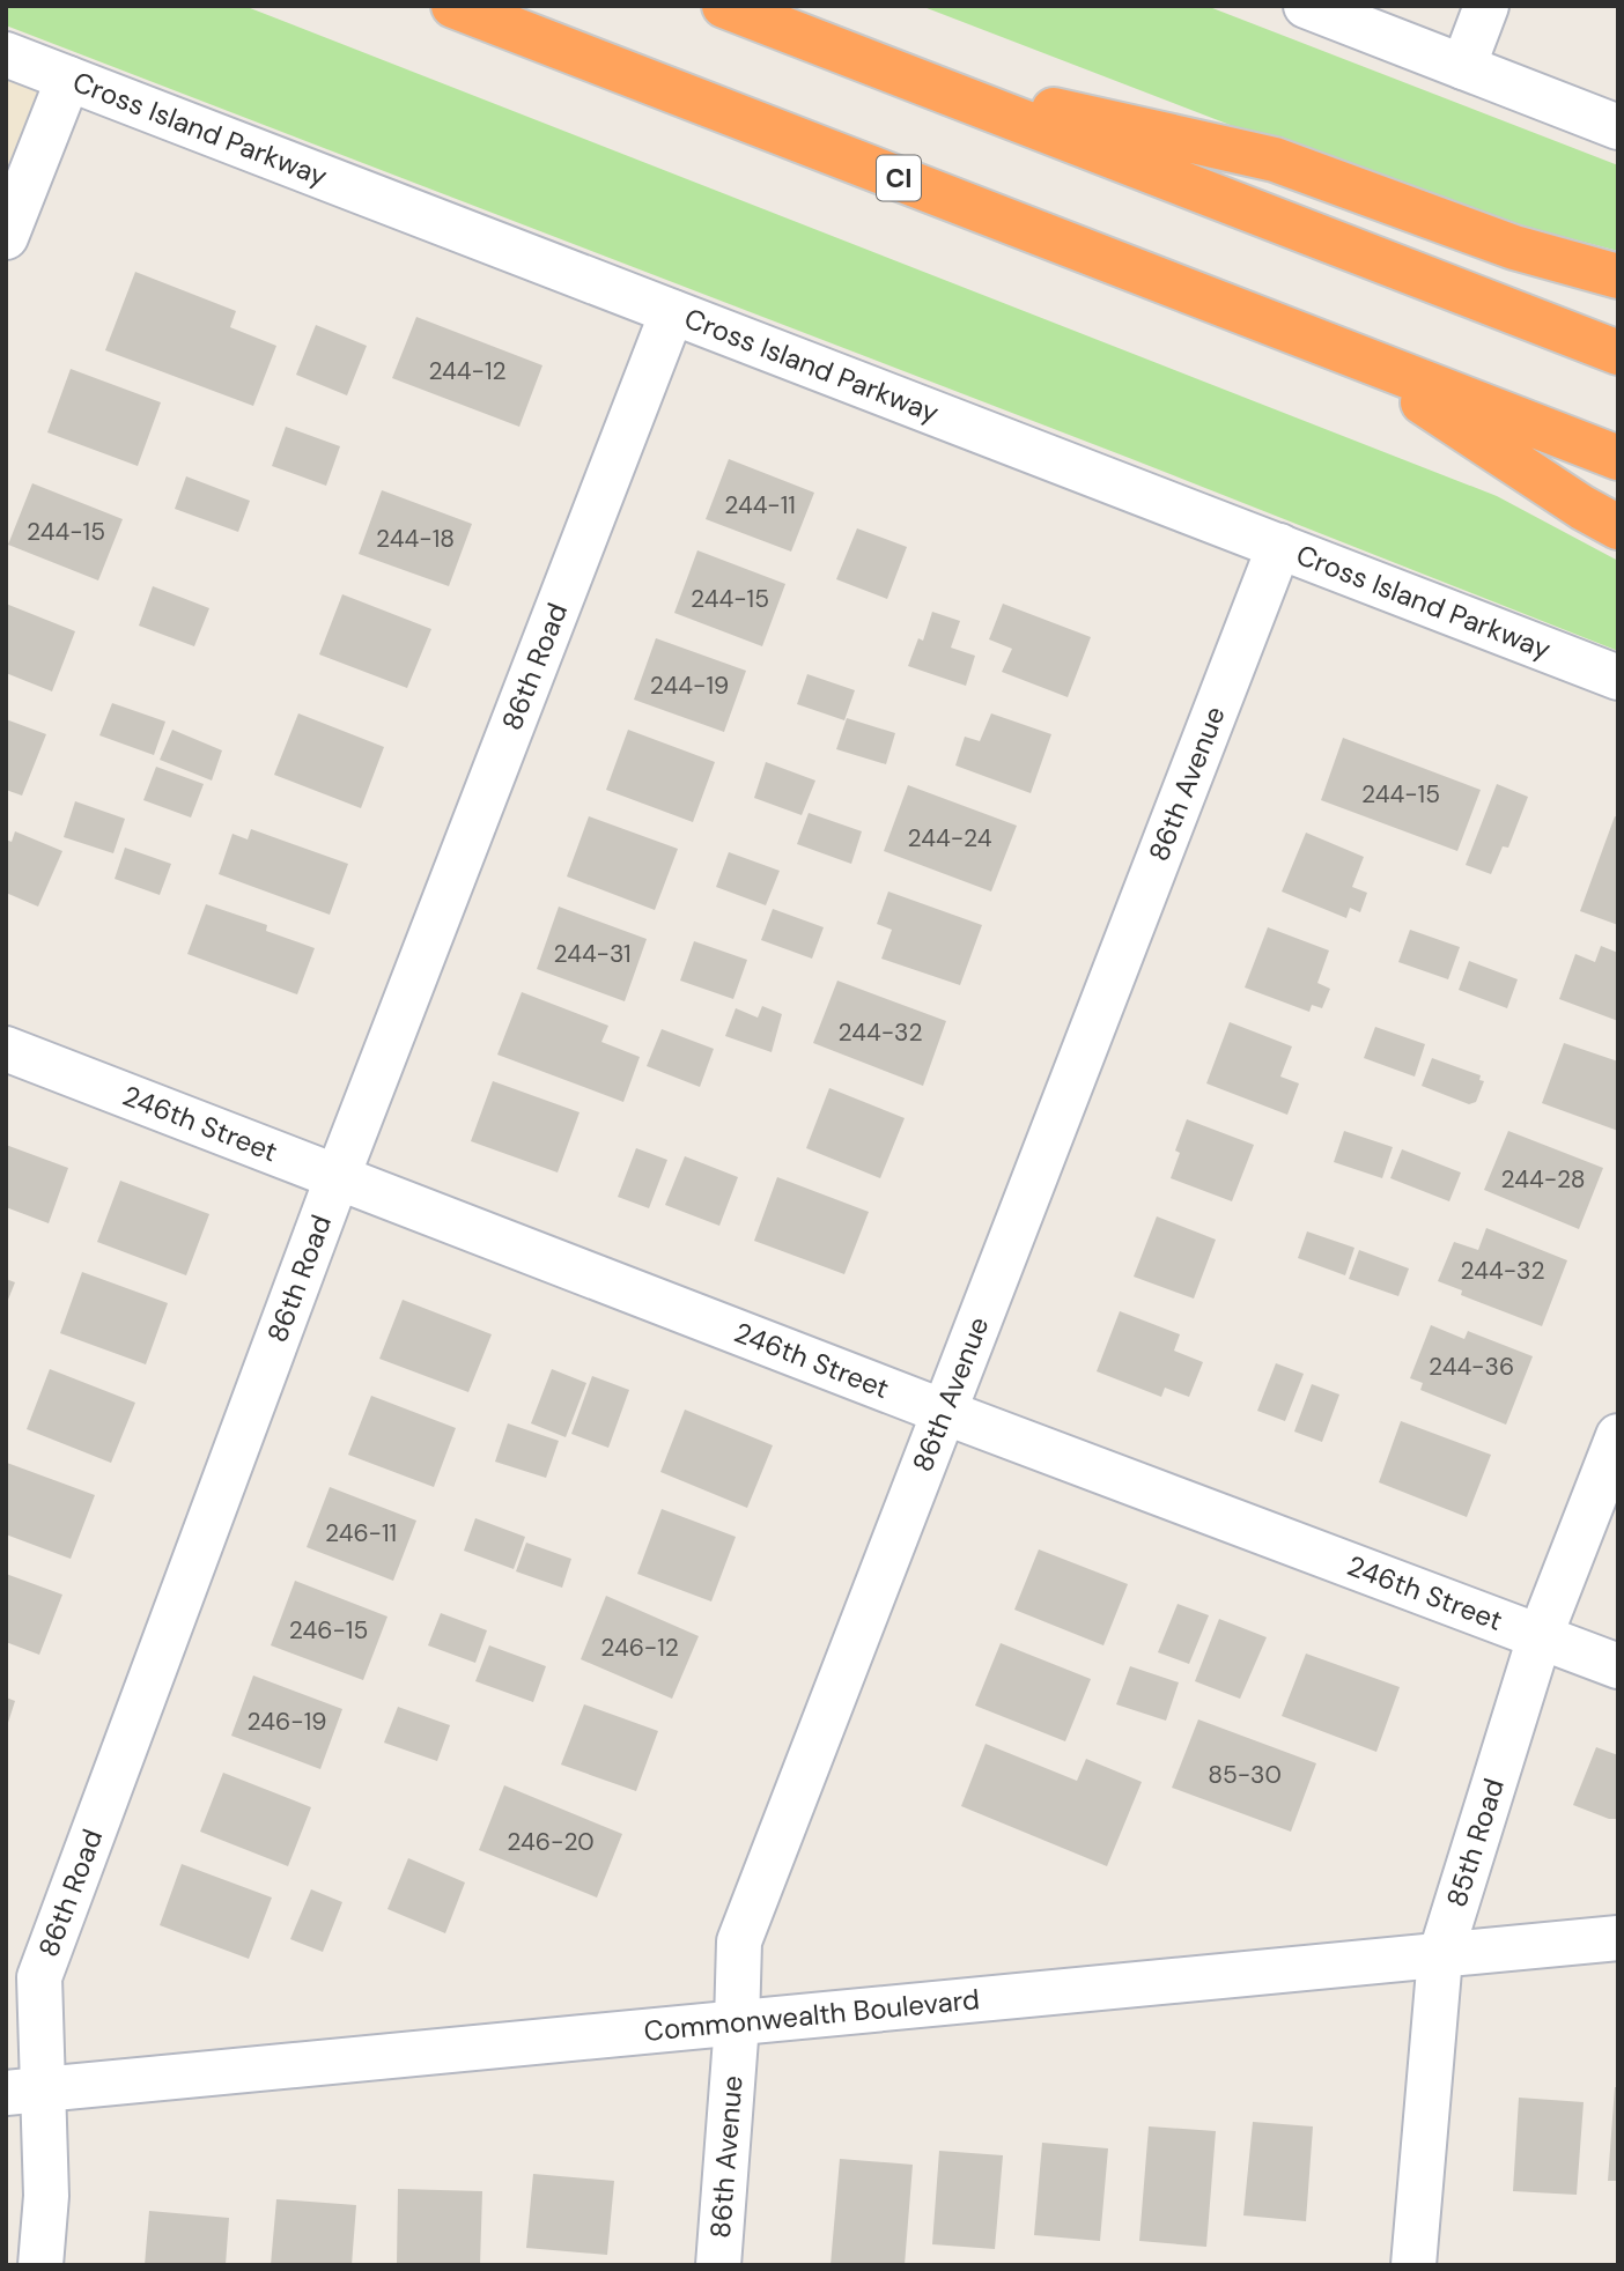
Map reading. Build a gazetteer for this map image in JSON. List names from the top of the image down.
{
  "streets": {
    "highway": ["CI"],
    "street": [
      "Cross Island Parkway",
      "86th Road",
      "86th Avenue",
      "246th Street",
      "85th Road",
      "Commonwealth Boulevard"
    ]
  },
  "crossings": [
    ["Cross Island Parkway", "86th Road"],
    ["Cross Island Parkway", "86th Avenue"],
    ["86th Road", "246th Street"],
    ["86th Road", "Commonwealth Boulevard"],
    ["86th Avenue", "246th Street"],
    ["86th Avenue", "Commonwealth Boulevard"],
    ["246th Street", "85th Road"],
    ["85th Road", "Commonwealth Boulevard"]
  ],
  "house_numbers": [
    "244-12",
    "244-11",
    "244-15",
    "244-18",
    "244-15",
    "244-19",
    "244-15",
    "244-24",
    "244-31",
    "244-32",
    "244-28",
    "244-32",
    "244-36",
    "246-11",
    "246-15",
    "246-12",
    "246-19",
    "85-30",
    "246-20"
  ]
}
